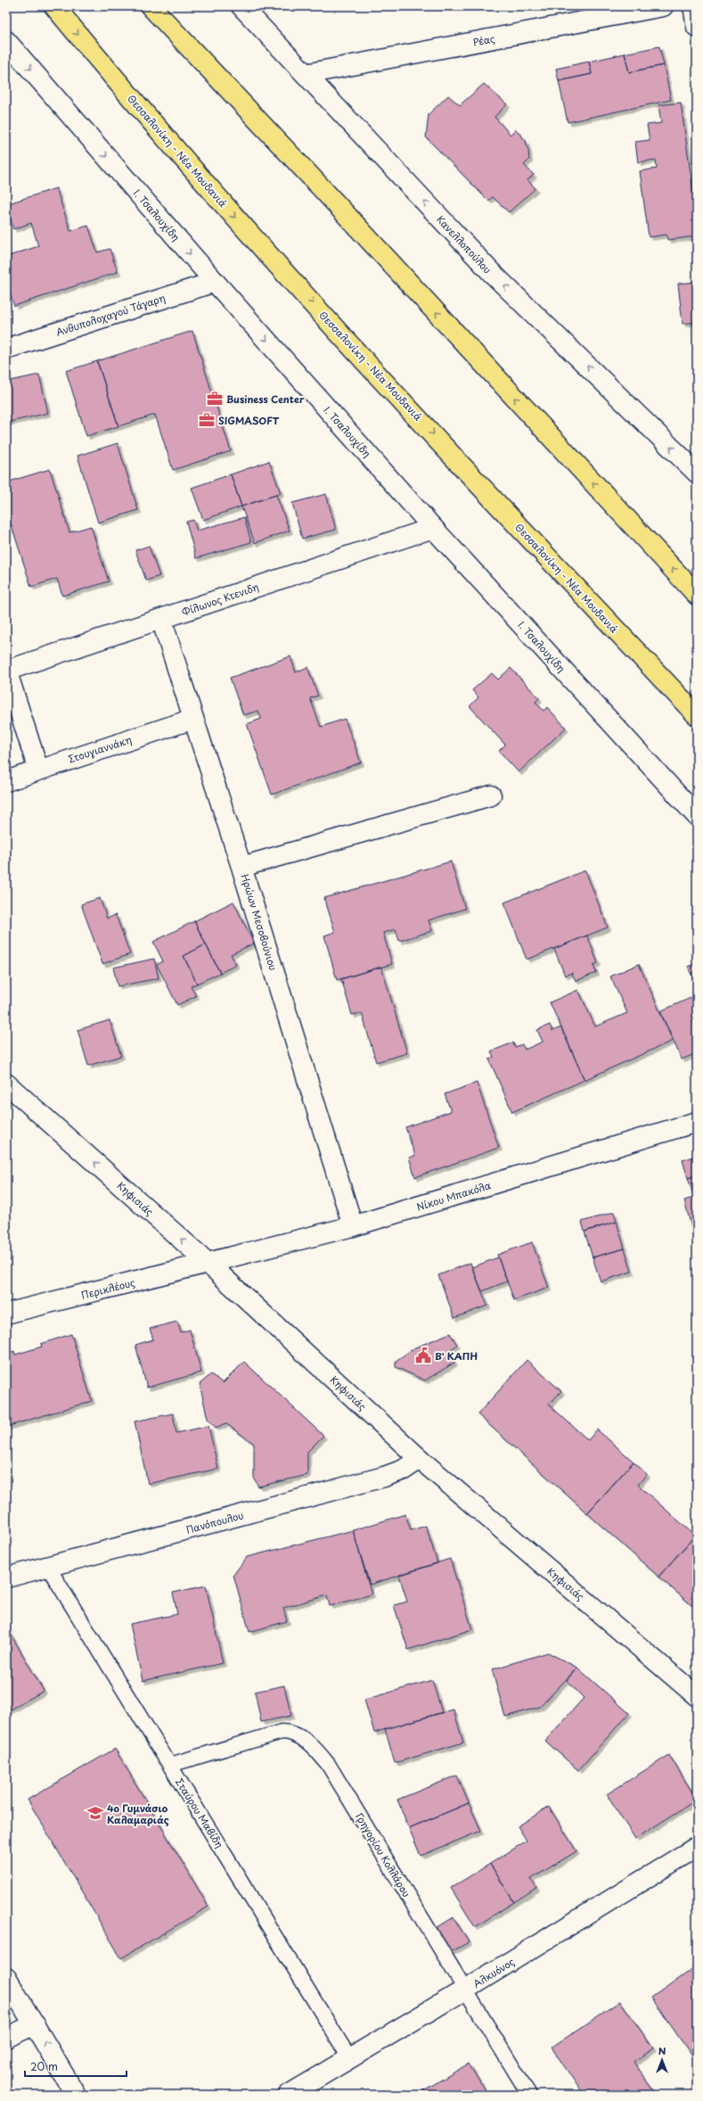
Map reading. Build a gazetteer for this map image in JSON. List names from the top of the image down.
{
  "streets": {
    "highway": ["Θεσσαλονίκη - Νέα Μουδανιά"],
    "street": [
      "Ρέας",
      "Ι. Τσαλουχίδη",
      "Κανελλοπούλου",
      "Ανθυπολοχαγού Τάγαρη",
      "Φίλωνος Κτενιδη",
      "Στουγιαννάκη",
      "Ηρώων Μεσοβούνιου",
      "Νίκου Μπακόλα",
      "Κηφισιάς",
      "Περικλέους",
      "Πανόπουλου",
      "Αλκυόνος"
    ],
    "lane": ["Σταύρου Μαβίδη", "Γρηγορίου Κολλάρου"]
  },
  "crossings": [
    ["Ρέας", "Κανελλοπούλου"],
    ["Ι. Τσαλουχίδη", "Ανθυπολοχαγού Τάγαρη"],
    ["Ι. Τσαλουχίδη", "Φίλωνος Κτενιδη"],
    ["Φίλωνος Κτενιδη", "Ηρώων Μεσοβούνιου"],
    ["Στουγιαννάκη", "Ηρώων Μεσοβούνιου"],
    ["Ηρώων Μεσοβούνιου", "Νίκου Μπακόλα"],
    ["Νίκου Μπακόλα", "Κηφισιάς"],
    ["Νίκου Μπακόλα", "Περικλέους"],
    ["Κηφισιάς", "Περικλέους"],
    ["Κηφισιάς", "Πανόπουλου"],
    ["Πανόπουλου", "Σταύρου Μαβίδη"],
    ["Σταύρου Μαβίδη", "Γρηγορίου Κολλάρου"],
    ["Σταύρου Μαβίδη", "Αλκυόνος"],
    ["Γρηγορίου Κολλάρου", "Αλκυόνος"]
  ],
  "one_way": ["Ι. Τσαλουχίδη", "Κανελλοπούλου"],
  "places": {
    "office": ["Business Center", "SIGMASOFT"],
    "public building": ["Β' ΚΑΠΗ"],
    "school or university": ["4ο Γυμνάσιο Καλαμαριάς"]
  },
  "scale_bar": "20 m",
  "north": "top"
}
